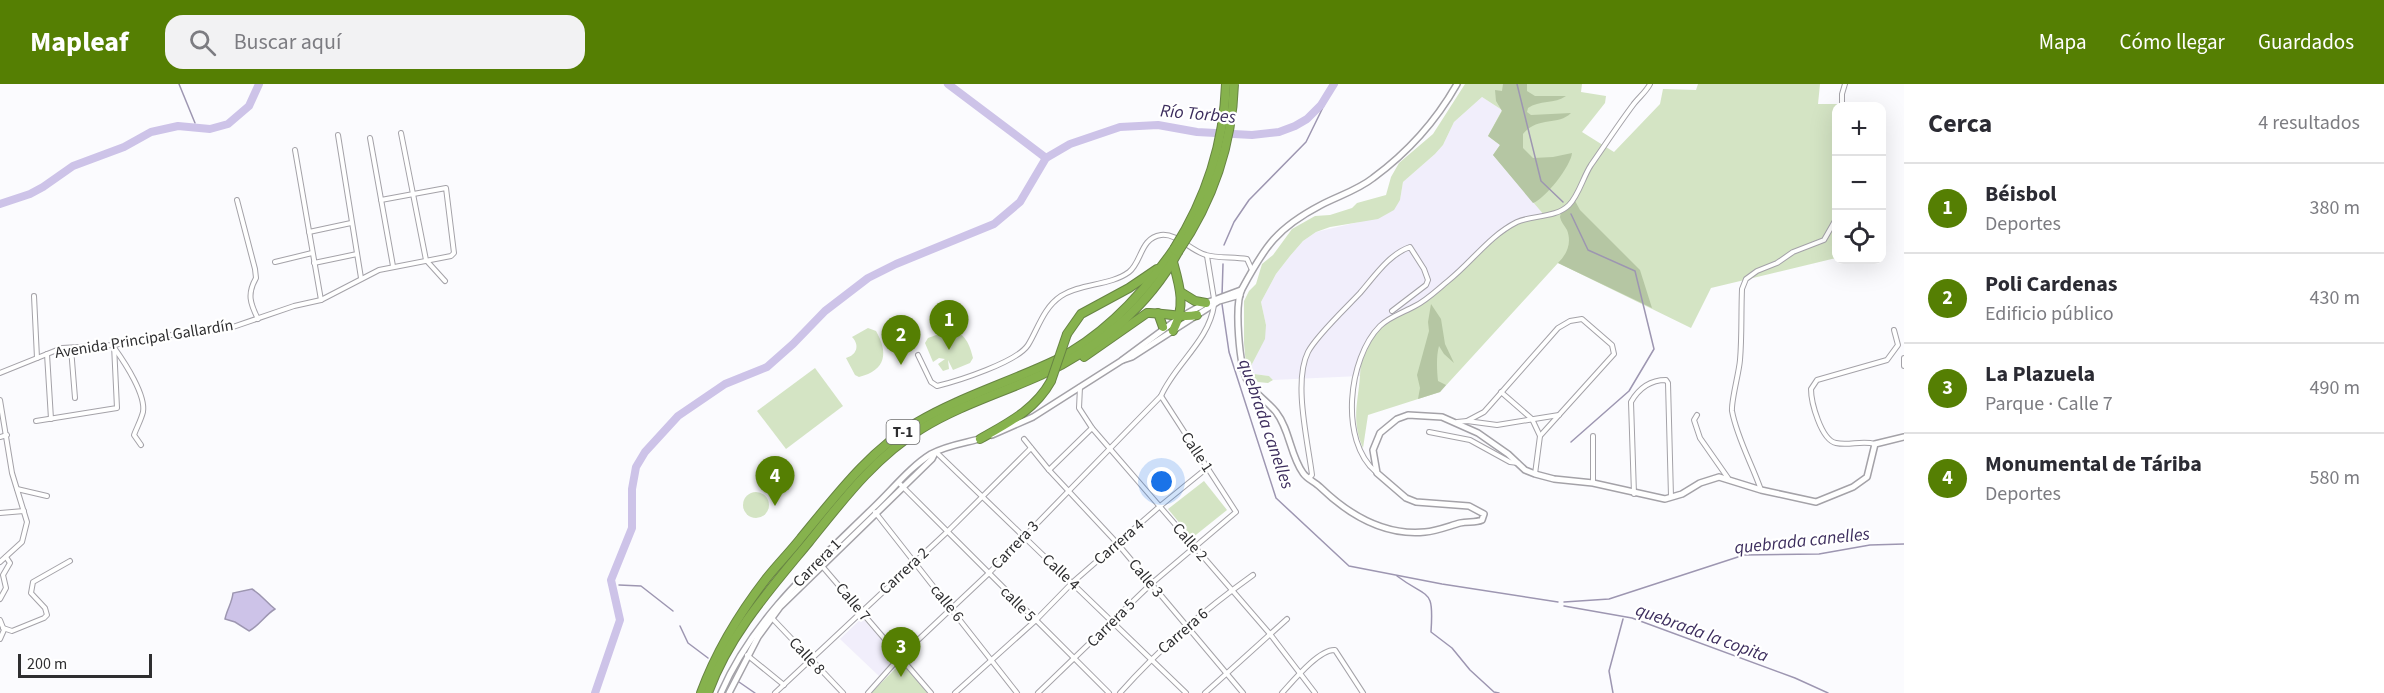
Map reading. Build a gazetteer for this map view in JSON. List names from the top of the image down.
{
  "streets": {
    "highway": ["T-1"],
    "street": [
      "Avenida Principal Gallardín",
      "Calle 1",
      "Carrera 4",
      "Calle 2",
      "Carrera 3",
      "Carrera 1",
      "Carrera 2",
      "Calle 4",
      "Calle 3",
      "Calle 7",
      "calle 6",
      "calle 5",
      "Carrera 5",
      "Carrera 6",
      "Calle 8"
    ]
  },
  "crossings": [
    ["Calle 1", "Carrera 4"],
    ["Calle 1", "Carrera 3"],
    ["Calle 1", "Carrera 5"],
    ["Carrera 4", "Calle 2"],
    ["Carrera 4", "Calle 4"],
    ["Carrera 4", "Calle 3"],
    ["Carrera 4", "calle 6"],
    ["Carrera 4", "calle 5"],
    ["Calle 2", "Carrera 3"],
    ["Calle 2", "Carrera 5"],
    ["Calle 2", "Carrera 6"],
    ["Carrera 3", "Calle 4"],
    ["Carrera 3", "Calle 3"],
    ["Carrera 3", "Calle 7"],
    ["Carrera 3", "calle 6"],
    ["Carrera 3", "calle 5"],
    ["Carrera 1", "Calle 4"],
    ["Carrera 1", "Calle 7"],
    ["Carrera 1", "calle 6"],
    ["Carrera 1", "calle 5"],
    ["Carrera 1", "Calle 8"],
    ["Carrera 2", "Calle 4"],
    ["Carrera 2", "Calle 3"],
    ["Carrera 2", "Calle 7"],
    ["Carrera 2", "calle 6"],
    ["Carrera 2", "calle 5"],
    ["Carrera 2", "Calle 8"],
    ["Calle 4", "Carrera 5"],
    ["Calle 4", "Carrera 6"],
    ["Calle 3", "Carrera 5"],
    ["Calle 3", "Carrera 6"],
    ["calle 5", "Carrera 5"]
  ],
  "water": ["Río Torbes", "quebrada canelles", "quebrada la copita"],
  "scale_bar": "200 m",
  "page": {
    "header": "Mapleaf",
    "search": "Buscar aquí",
    "nav": ["Mapa", "Cómo llegar", "Guardados"],
    "heading": ["Cerca", "4 resultados"],
    "map_buttons": ["+", "−"],
    "list": [
      {
        "mark": "1",
        "name": "Béisbol",
        "note": "Deportes",
        "value": "380 m"
      },
      {
        "mark": "2",
        "name": "Poli Cardenas",
        "note": "Edificio público",
        "value": "430 m"
      },
      {
        "mark": "3",
        "name": "La Plazuela",
        "note": "Parque · Calle 7",
        "value": "490 m"
      },
      {
        "mark": "4",
        "name": "Monumental de Táriba",
        "note": "Deportes",
        "value": "580 m"
      }
    ],
    "pins": [
      "1",
      "2",
      "4",
      "3"
    ],
    "scale": "200 m"
  }
}
